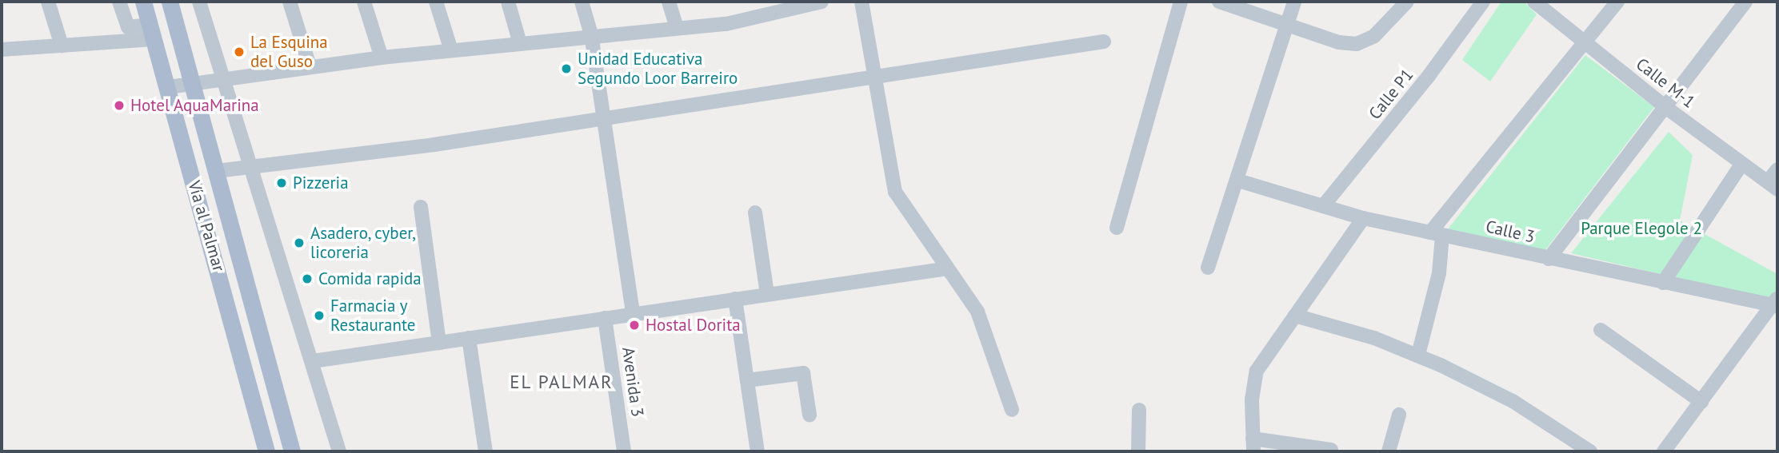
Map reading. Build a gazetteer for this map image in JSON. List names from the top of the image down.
{
  "streets": {
    "main road": ["Vía al Palmar"],
    "street": [
      "Calle M-1",
      "Calle P1",
      "Calle 3",
      "Avenida 3"
    ]
  },
  "crossings": [
    ["Calle P1", "Calle 3"]
  ],
  "districts": ["EL PALMAR"],
  "parks": ["Parque Elegole 2"],
  "places": [
    "La Esquina del Guso",
    "Unidad Educativa Segundo Loor Barreiro",
    "Hotel AquaMarina",
    "Pizzeria",
    "Asadero, cyber, licoreria",
    "Comida rapida",
    "Farmacia y Restaurante",
    "Hostal Dorita"
  ]
}
